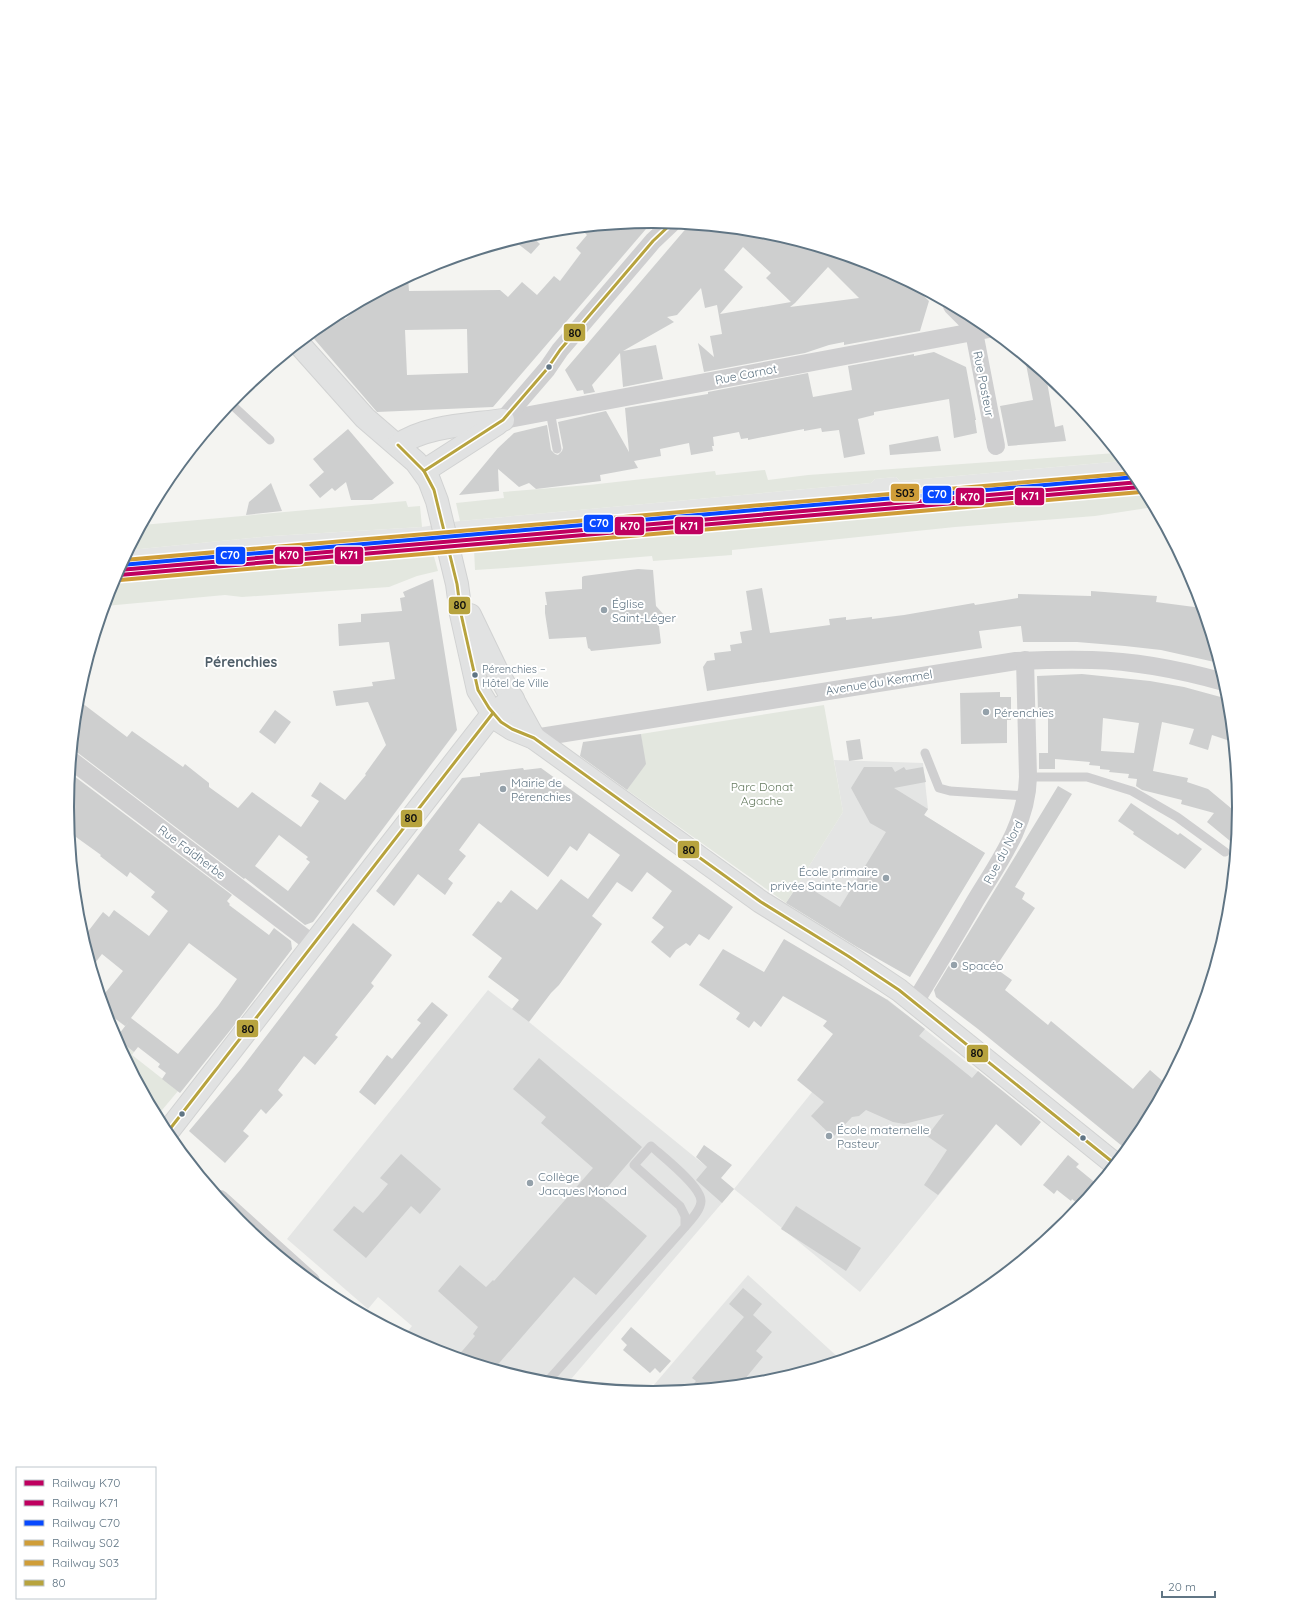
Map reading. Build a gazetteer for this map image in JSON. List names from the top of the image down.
{
  "streets": {
    "main road": ["Rue Carnot"],
    "street": [
      "Rue Pasteur",
      "Avenue du Kemmel",
      "Rue Faidherbe",
      "Rue du Nord"
    ]
  },
  "crossings": [
    ["Rue Carnot", "Rue Pasteur"],
    ["Avenue du Kemmel", "Rue du Nord"]
  ],
  "districts": ["Pérenchies"],
  "parks": ["Parc Donat Agache"],
  "places": [
    "Église Saint-Léger",
    "Pérenchies – Hôtel de Ville",
    "Pérenchies",
    "Mairie de Pérenchies",
    "École primaire privée Sainte-Marie",
    "Spacéo",
    "École maternelle Pasteur",
    "Collège Jacques Monod"
  ],
  "lines": [
    "transit line 80",
    "rail line S03",
    "rail line C70",
    "rail line K70",
    "rail line K71",
    "rail line S02"
  ],
  "legend": [
    "Railway K70",
    "Railway K71",
    "Railway C70",
    "Railway S02",
    "Railway S03",
    "80"
  ],
  "scale_bar": "20 m"
}
